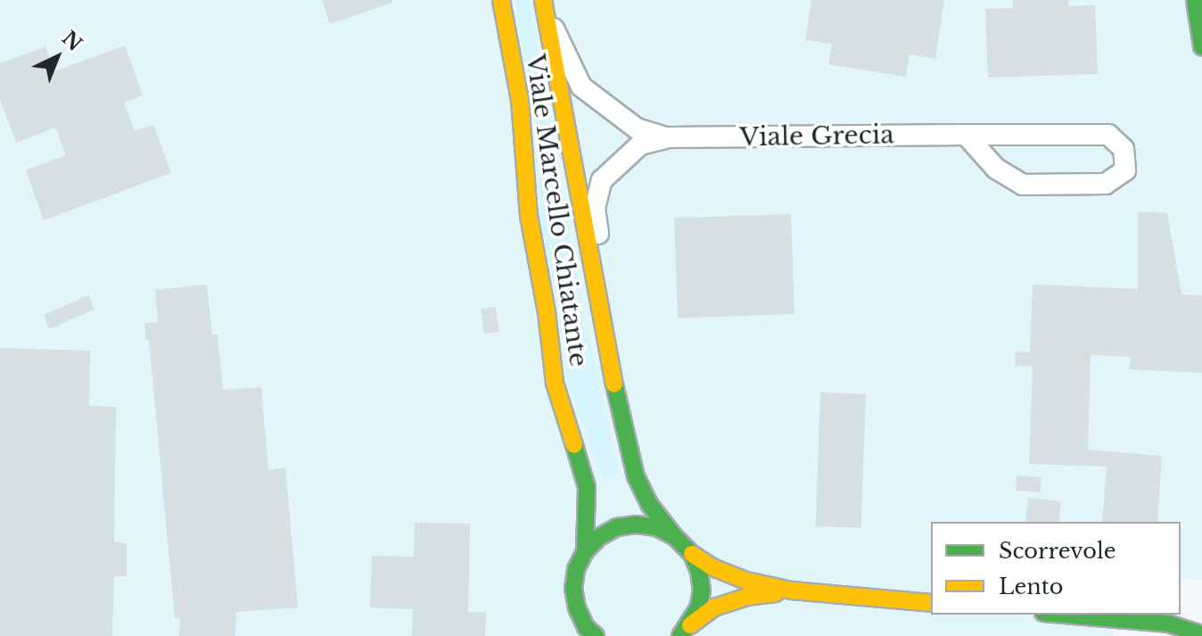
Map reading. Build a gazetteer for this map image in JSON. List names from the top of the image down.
{
  "streets": {
    "street": ["Viale Grecia", "Viale Marcello Chiatante"]
  },
  "crossings": [
    ["Viale Grecia", "Viale Marcello Chiatante"]
  ],
  "legend": ["Scorrevole", "Lento"],
  "north": "top right"
}
